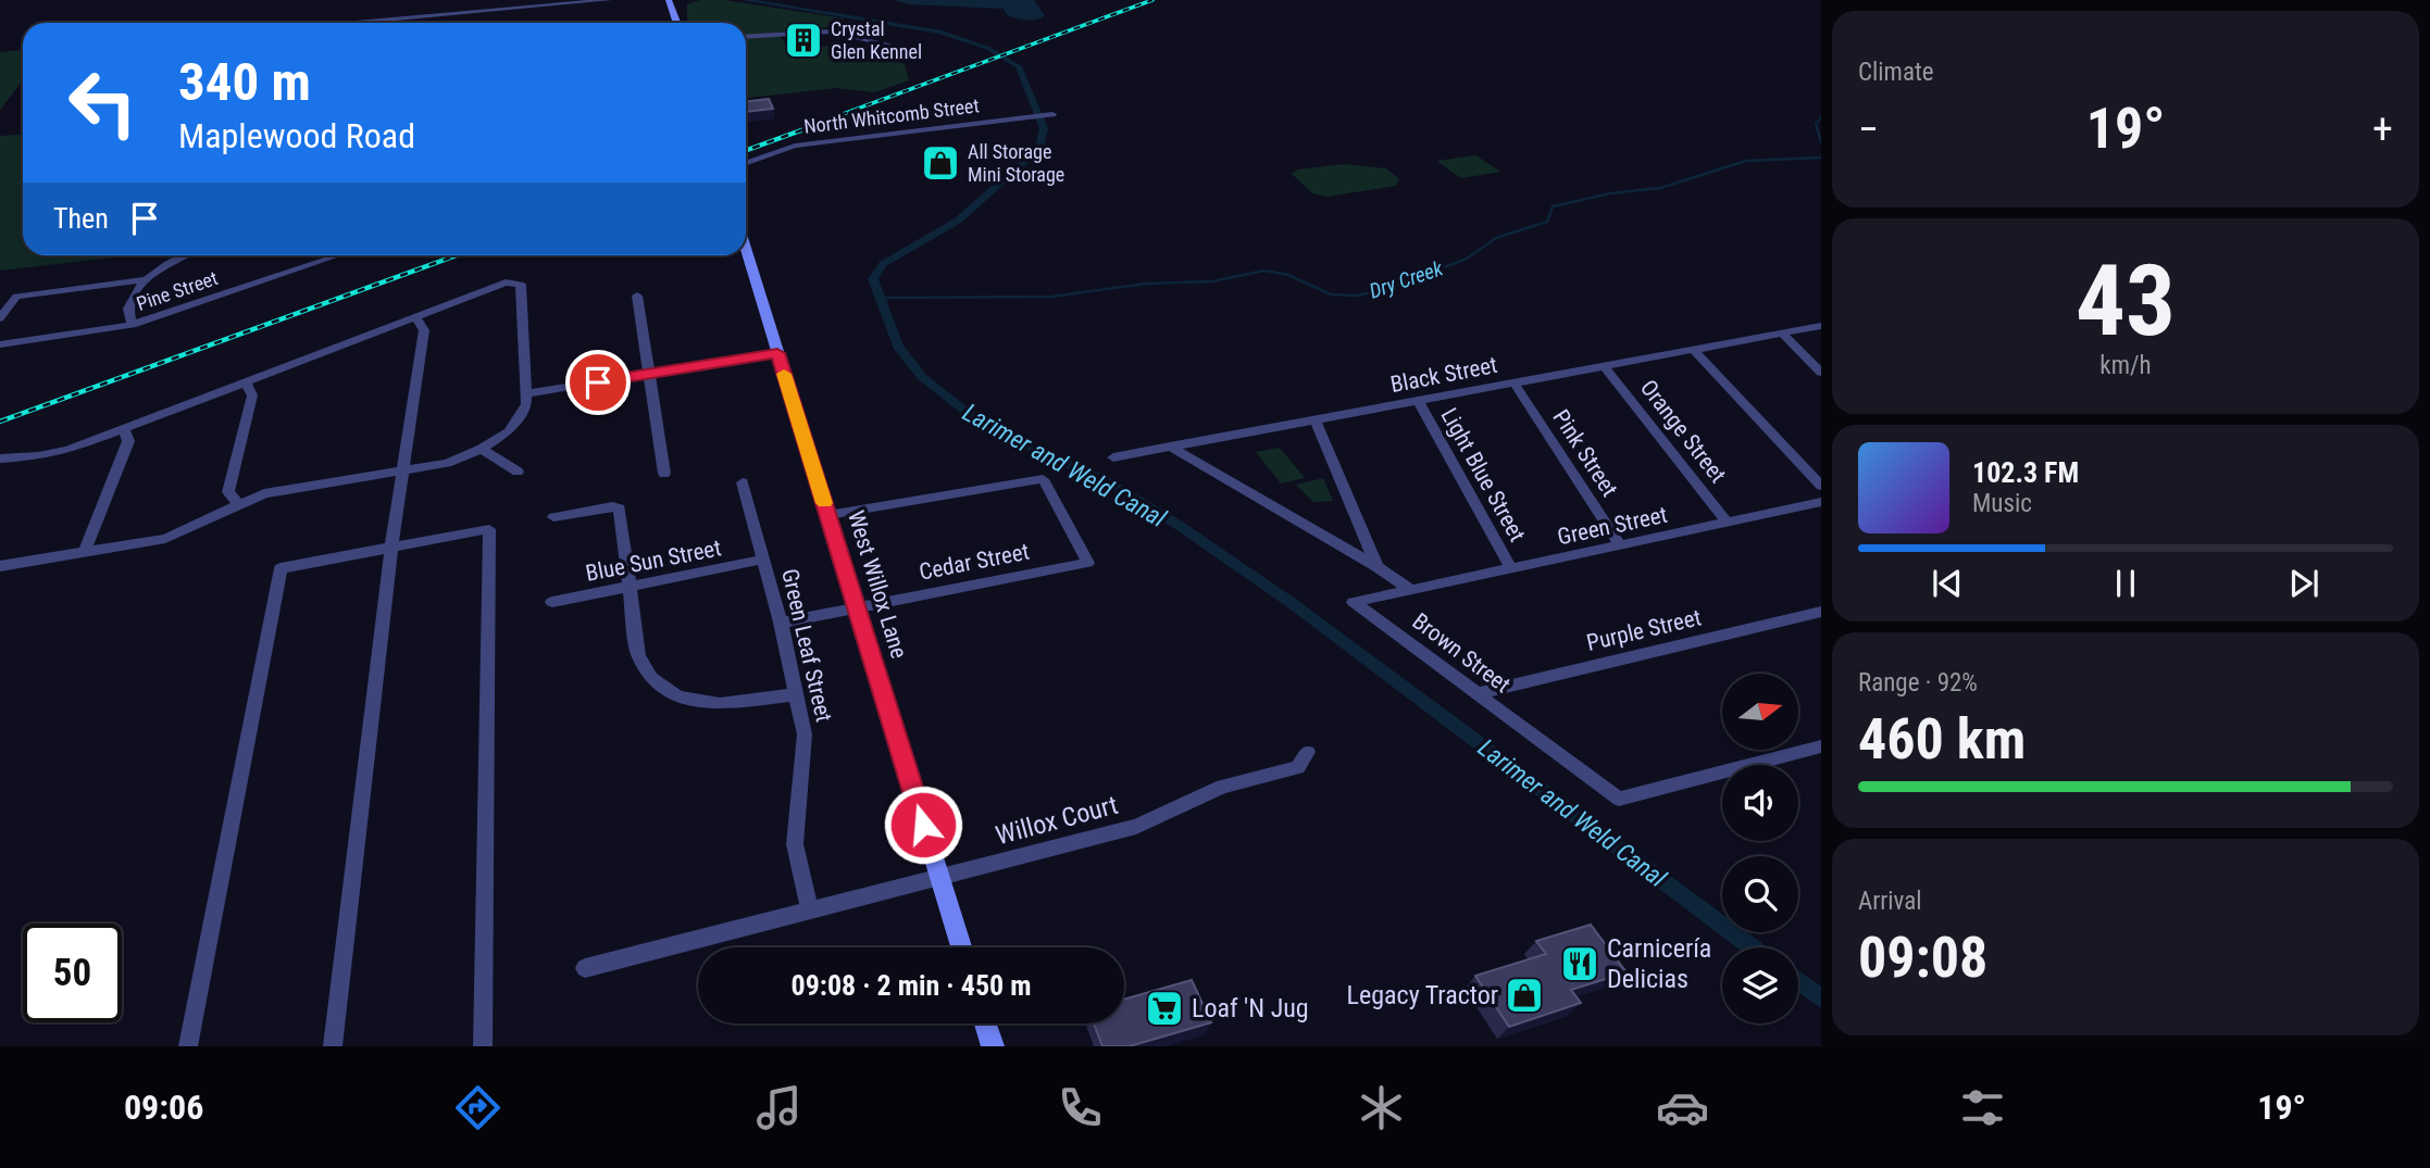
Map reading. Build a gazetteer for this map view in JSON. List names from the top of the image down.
{
  "streets": {
    "main road": ["West Willox Lane"],
    "street": [
      "North Whitcomb Street",
      "Pine Street",
      "Black Street",
      "Orange Street",
      "Pink Street",
      "Light Blue Street",
      "Green Street",
      "Blue Sun Street",
      "Cedar Street",
      "Purple Street",
      "Green Leaf Street",
      "Brown Street",
      "Willox Court"
    ]
  },
  "crossings": [
    ["Black Street", "Orange Street"],
    ["Black Street", "Pink Street"],
    ["Black Street", "Light Blue Street"],
    ["Black Street", "Brown Street"],
    ["Orange Street", "Green Street"],
    ["Pink Street", "Green Street"],
    ["Light Blue Street", "Green Street"],
    ["Green Street", "Brown Street"],
    ["Blue Sun Street", "Green Leaf Street"],
    ["Cedar Street", "West Willox Lane"],
    ["Cedar Street", "Green Leaf Street"],
    ["West Willox Lane", "Willox Court"],
    ["Purple Street", "Brown Street"],
    ["Green Leaf Street", "Willox Court"]
  ],
  "water": ["Dry Creek", "Larimer and Weld Canal"],
  "places": {
    "building": ["Crystal Glen Kennel"],
    "shop": ["All Storage Mini Storage", "Legacy Tractor"],
    "restaurant": ["Carnicería Delicias"],
    "supermarket": ["Loaf 'N Jug"]
  },
  "north": "right",
  "page": {
    "tile": [
      "Climate",
      ["43", "km/h"],
      ["Range · 92%", "460 km"],
      ["Arrival", "09:08"]
    ],
    "turn": ["340 m", "Maplewood Road"],
    "heat": ["−", "19°", "+"],
    "then": "Then",
    "song": ["102.3 FM", "Music"],
    "limit": "50",
    "trip": "09:08 · 2 min · 450 m",
    "tabs": ["09:06", "19°"]
  }
}
